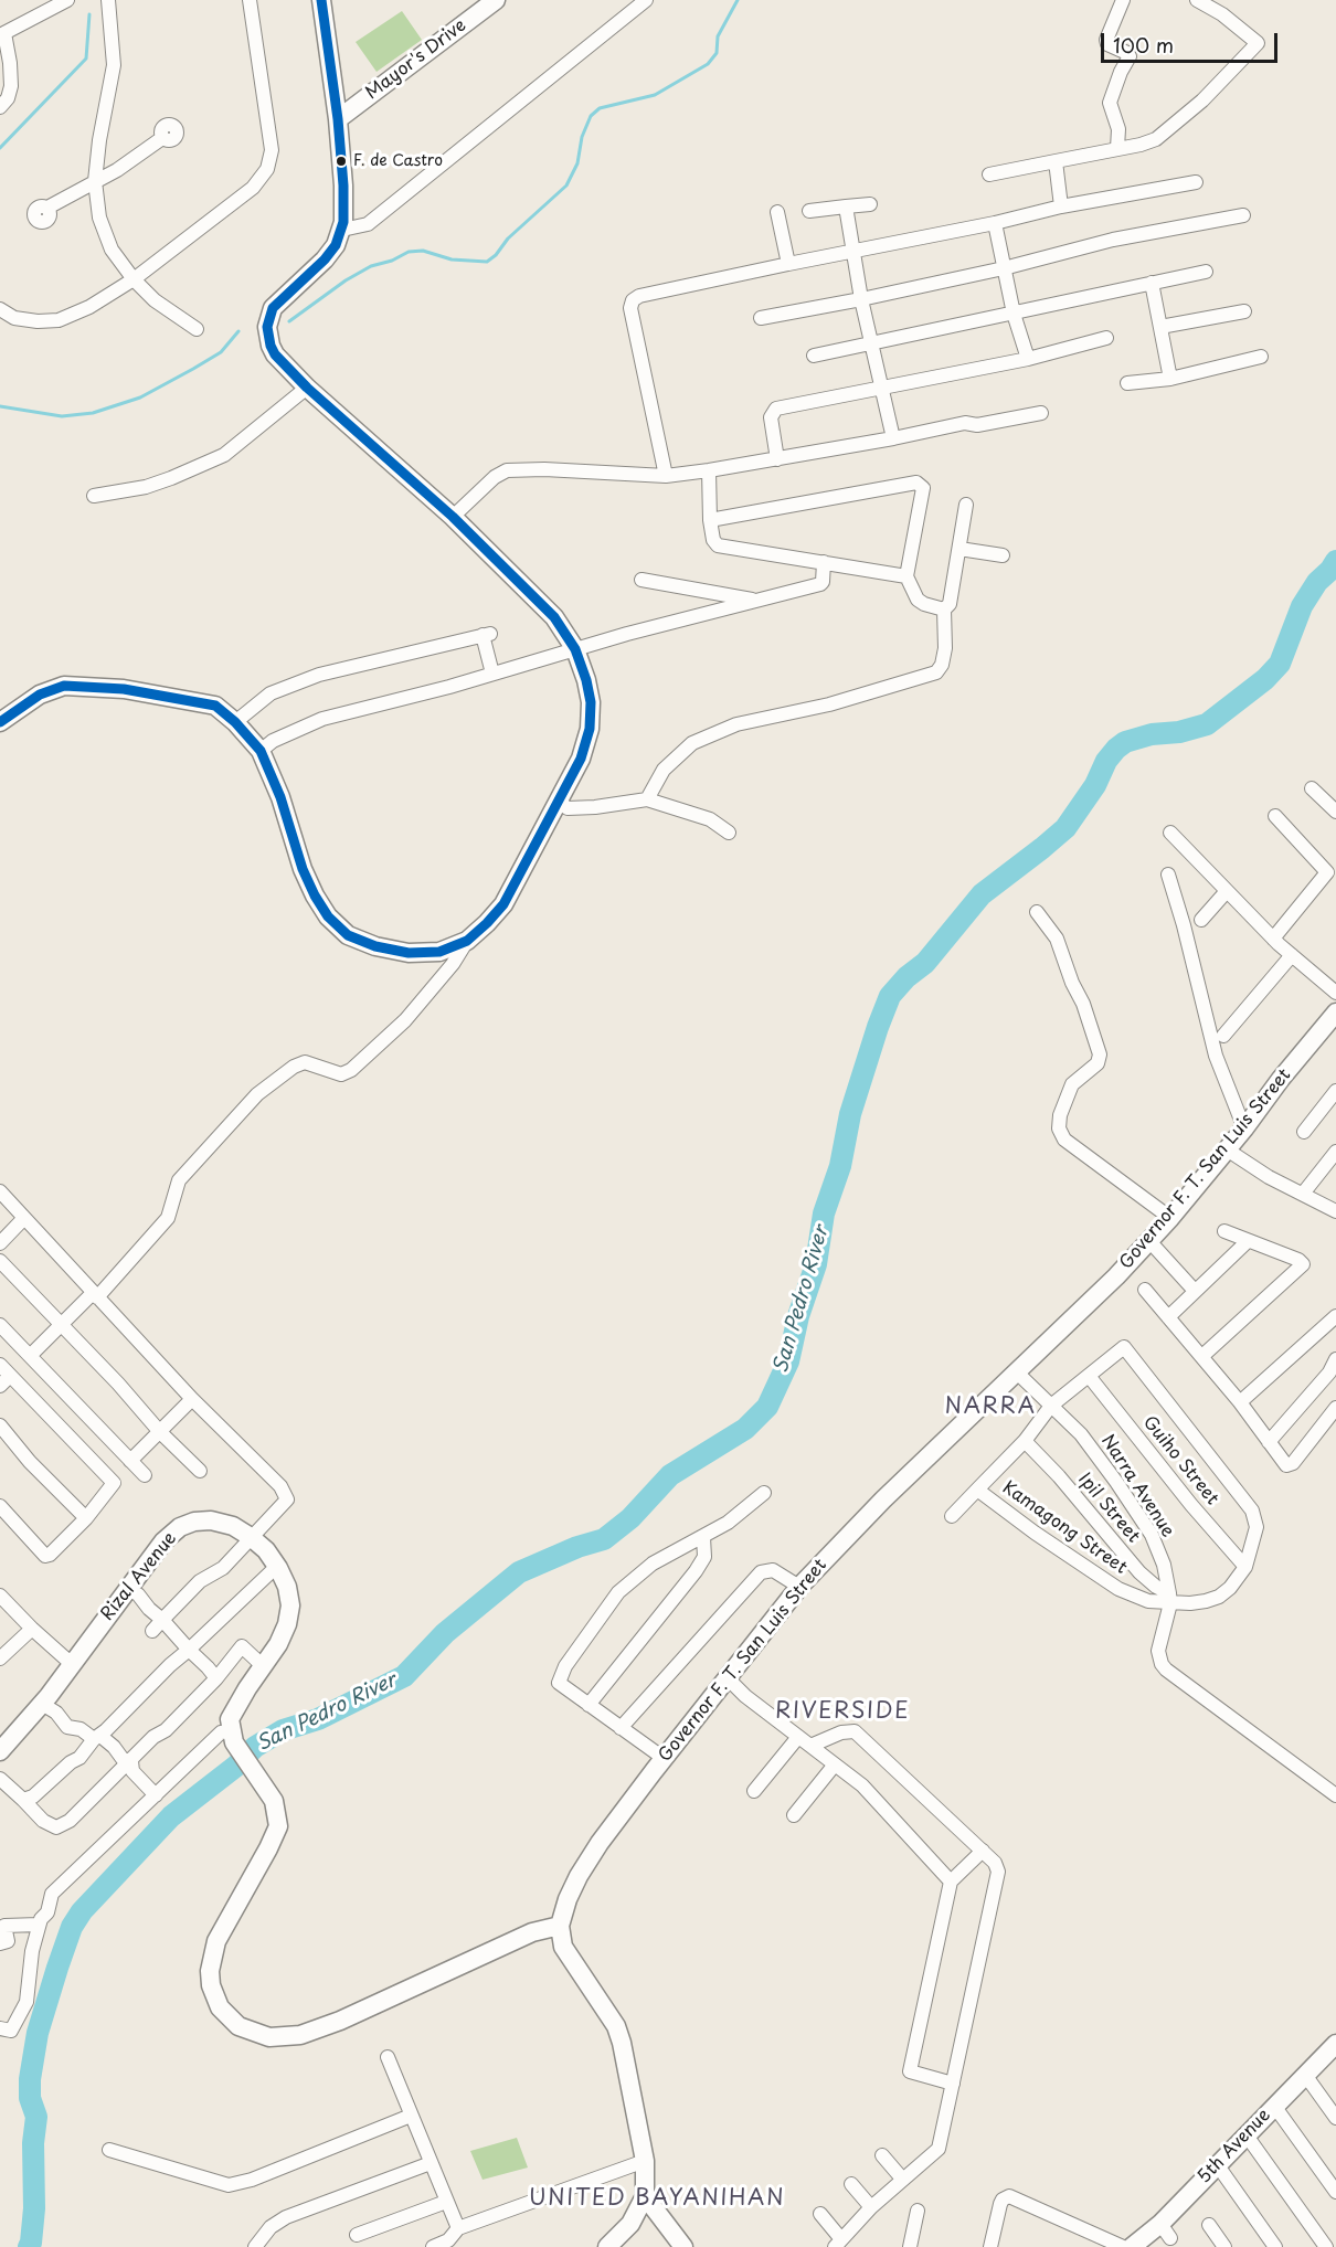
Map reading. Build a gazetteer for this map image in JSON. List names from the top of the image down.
{
  "streets": {
    "main road": [
      "Mayor's Drive",
      "Governor F. T. San Luis Street",
      "Rizal Avenue",
      "5th Avenue"
    ],
    "street": [
      "Guiho Street",
      "Narra Avenue",
      "Ipil Street",
      "Kamagong Street"
    ]
  },
  "crossings": [
    ["Governor F. T. San Luis Street", "Narra Avenue"],
    ["Guiho Street", "Kamagong Street"],
    ["Narra Avenue", "Ipil Street"],
    ["Narra Avenue", "Kamagong Street"],
    ["Ipil Street", "Kamagong Street"]
  ],
  "districts": ["NARRA", "RIVERSIDE", "UNITED BAYANIHAN"],
  "water": ["San Pedro River"],
  "places": ["F. de Castro"],
  "scale_bar": "100 m"
}
